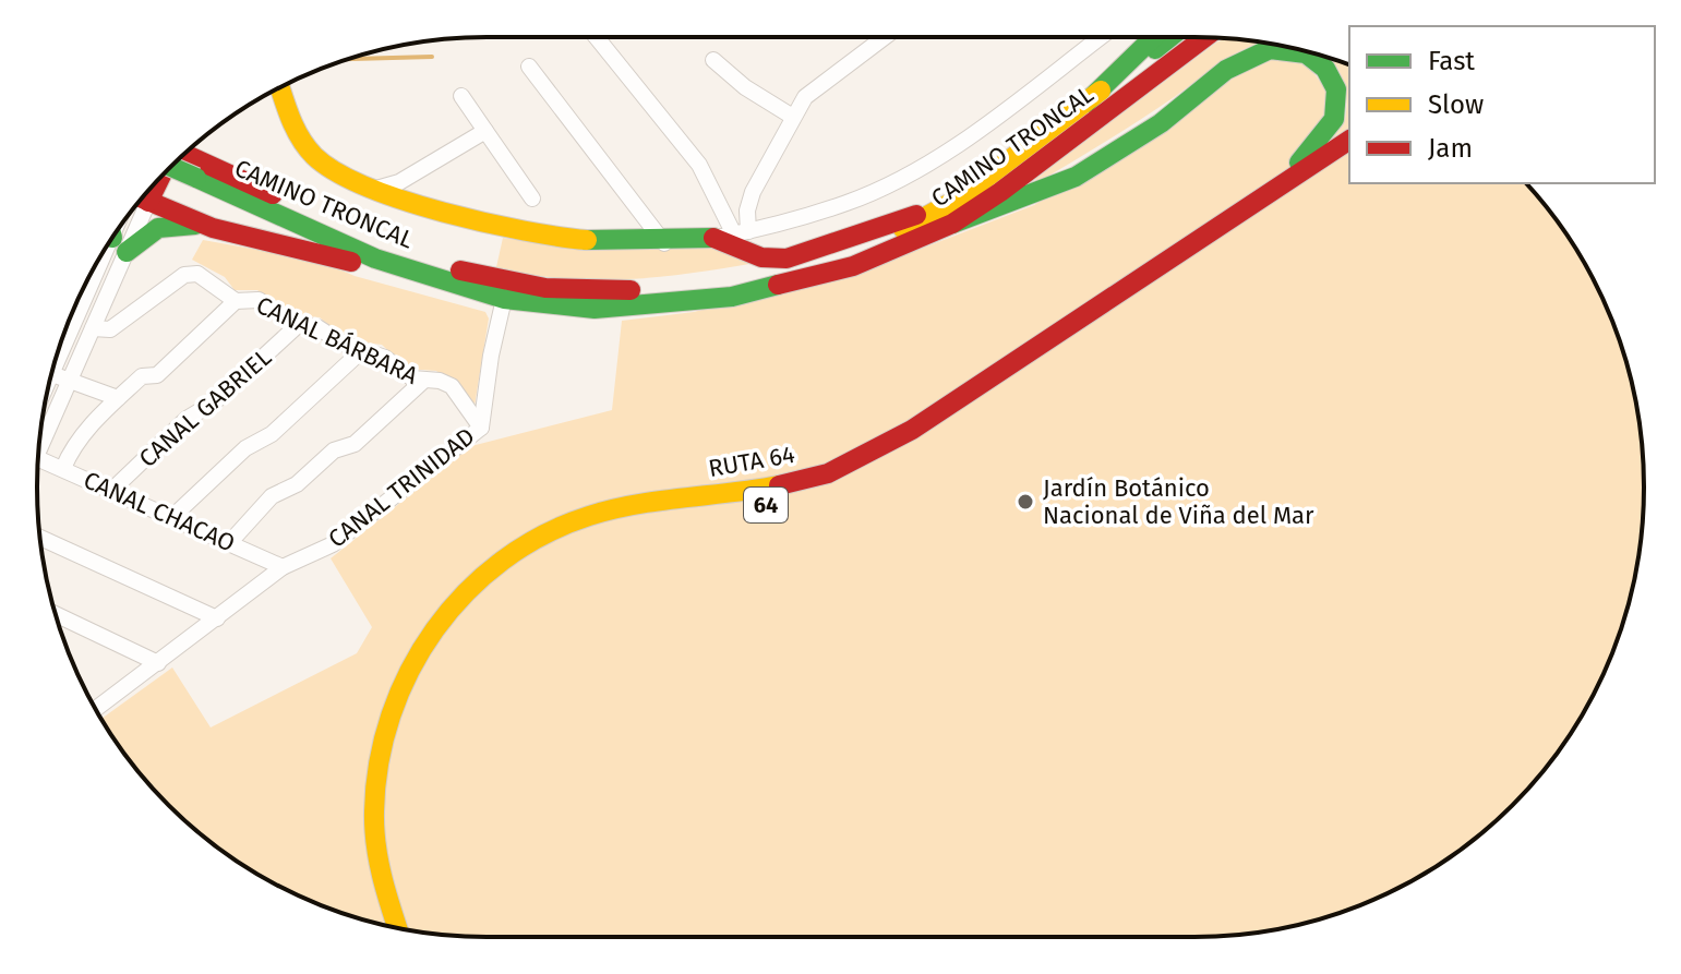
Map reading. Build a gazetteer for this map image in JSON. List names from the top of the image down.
{
  "streets": {
    "main road": ["CAMINO TRONCAL", "RUTA 64", "64"],
    "street": [
      "CANAL BÁRBARA",
      "CANAL GABRIEL",
      "CANAL TRINIDAD",
      "CANAL CHACAO"
    ]
  },
  "crossings": [
    ["CAMINO TRONCAL", "CANAL TRINIDAD"],
    ["CANAL BÁRBARA", "CANAL GABRIEL"],
    ["CANAL BÁRBARA", "CANAL TRINIDAD"],
    ["CANAL GABRIEL", "CANAL CHACAO"],
    ["CANAL TRINIDAD", "CANAL CHACAO"]
  ],
  "places": ["Jardín Botánico Nacional de Viña del Mar"],
  "legend": ["Fast", "Slow", "Jam"]
}
